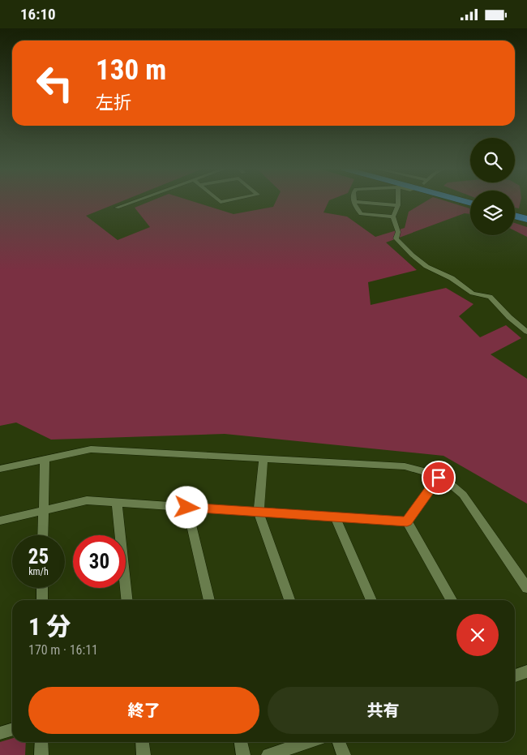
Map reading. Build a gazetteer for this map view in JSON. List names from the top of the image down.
{
  "page": {
    "status": "16:10",
    "turn": ["130 m", "左折"],
    "speed": "25 km/h",
    "limit": "30",
    "heading": ["1 分", "170 m · 16:11"],
    "buttons": ["終了", "共有"]
  }
}
